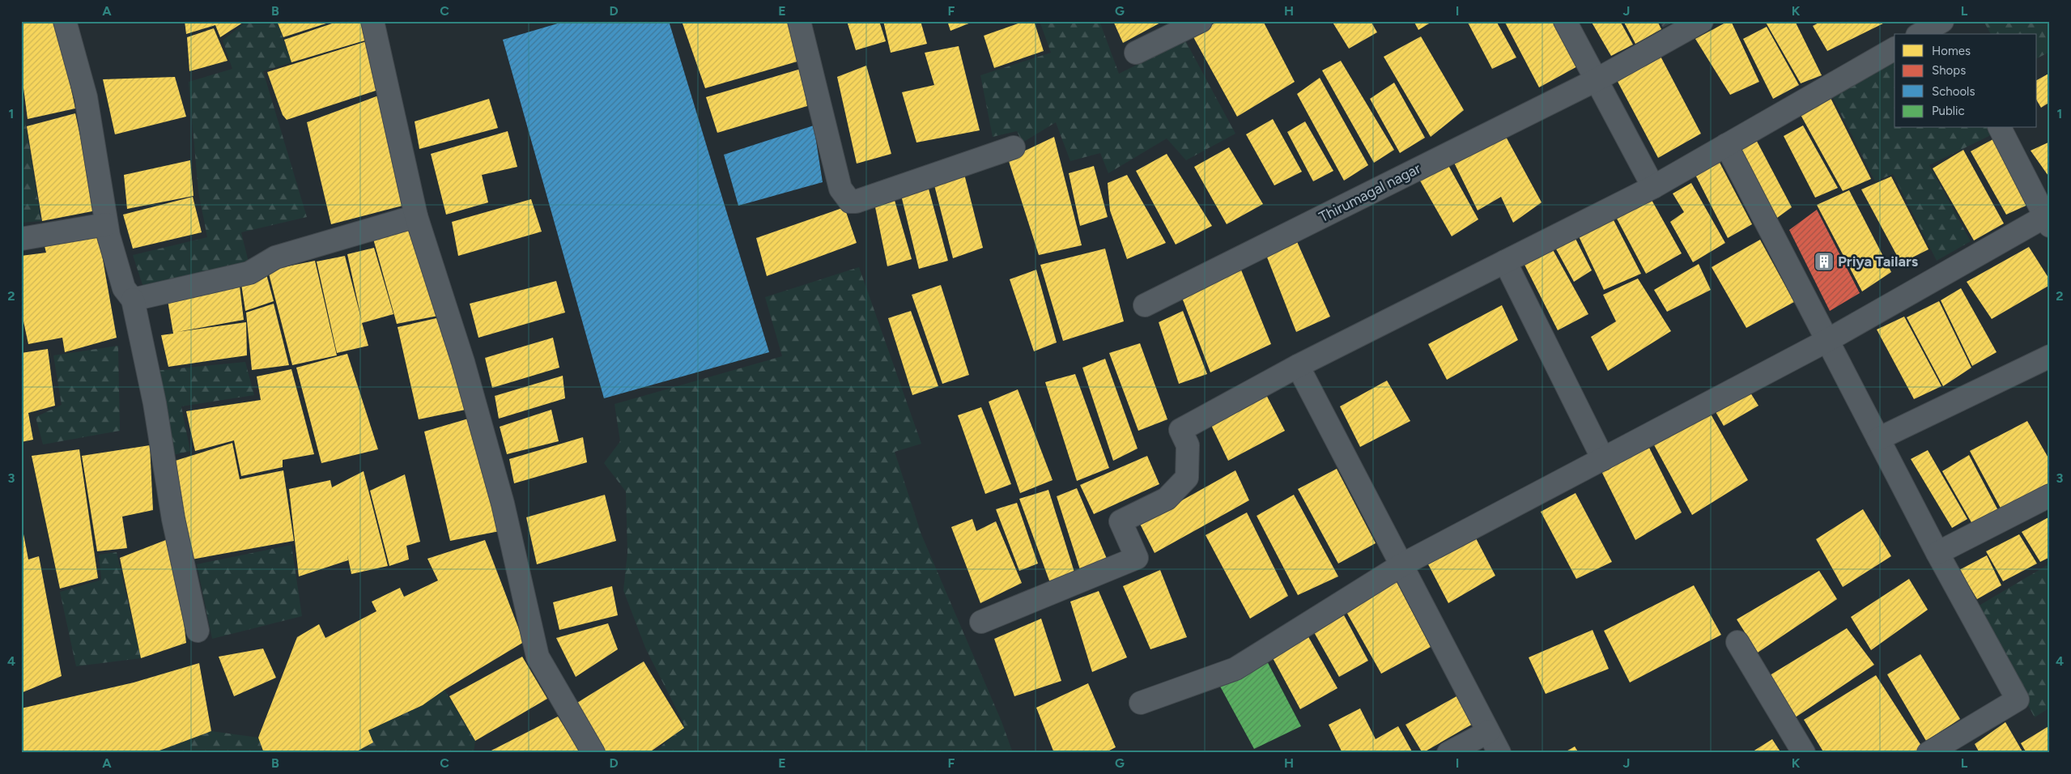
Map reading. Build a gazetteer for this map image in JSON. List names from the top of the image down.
{
  "streets": {
    "street": ["Thirumagal nagar"]
  },
  "places": {
    "building": ["Priya Tailars"]
  },
  "legend": [
    "Homes",
    "Shops",
    "Schools",
    "Public"
  ],
  "grid": {
    "columns": [
      "A",
      "B",
      "C",
      "D",
      "E",
      "F",
      "G",
      "H",
      "I",
      "J",
      "K",
      "L"
    ],
    "rows": [
      "1",
      "2",
      "3",
      "4"
    ]
  }
}
